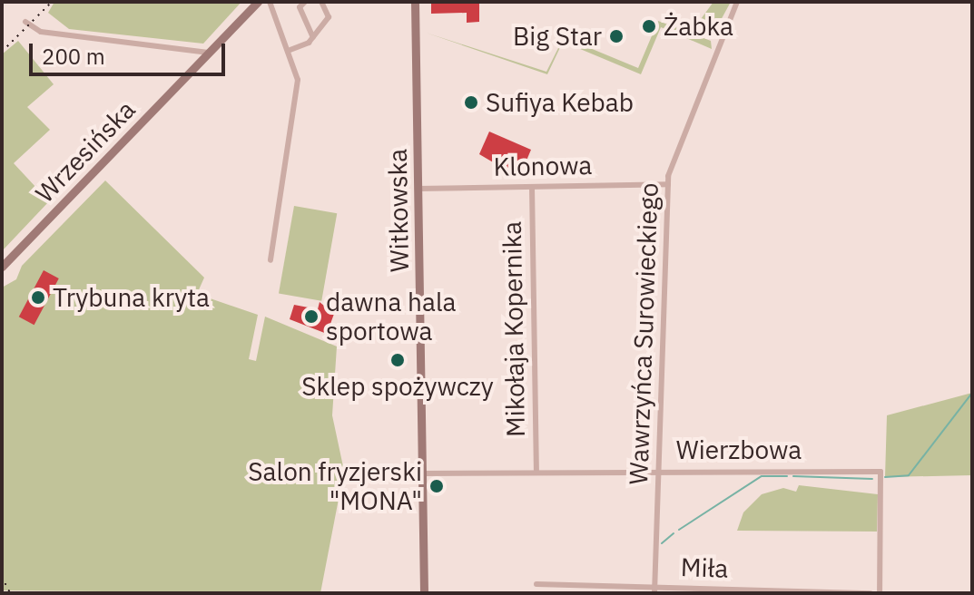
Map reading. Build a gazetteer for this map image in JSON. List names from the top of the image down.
{
  "streets": {
    "street": [
      "Wrzesińska",
      "Klonowa",
      "Witkowska",
      "Mikołaja Kopernika",
      "Wawrzyńca Surowieckiego",
      "Wierzbowa",
      "Miła"
    ]
  },
  "crossings": [
    ["Klonowa", "Witkowska"],
    ["Klonowa", "Mikołaja Kopernika"],
    ["Klonowa", "Wawrzyńca Surowieckiego"],
    ["Witkowska", "Wierzbowa"],
    ["Mikołaja Kopernika", "Wierzbowa"],
    ["Wawrzyńca Surowieckiego", "Wierzbowa"],
    ["Wawrzyńca Surowieckiego", "Miła"]
  ],
  "places": [
    "Żabka",
    "Big Star",
    "Sufiya Kebab",
    "Trybuna kryta",
    "dawna hala sportowa",
    "Sklep spożywczy",
    "Salon fryzjerski \"MONA\""
  ],
  "scale_bar": "200 m"
}
